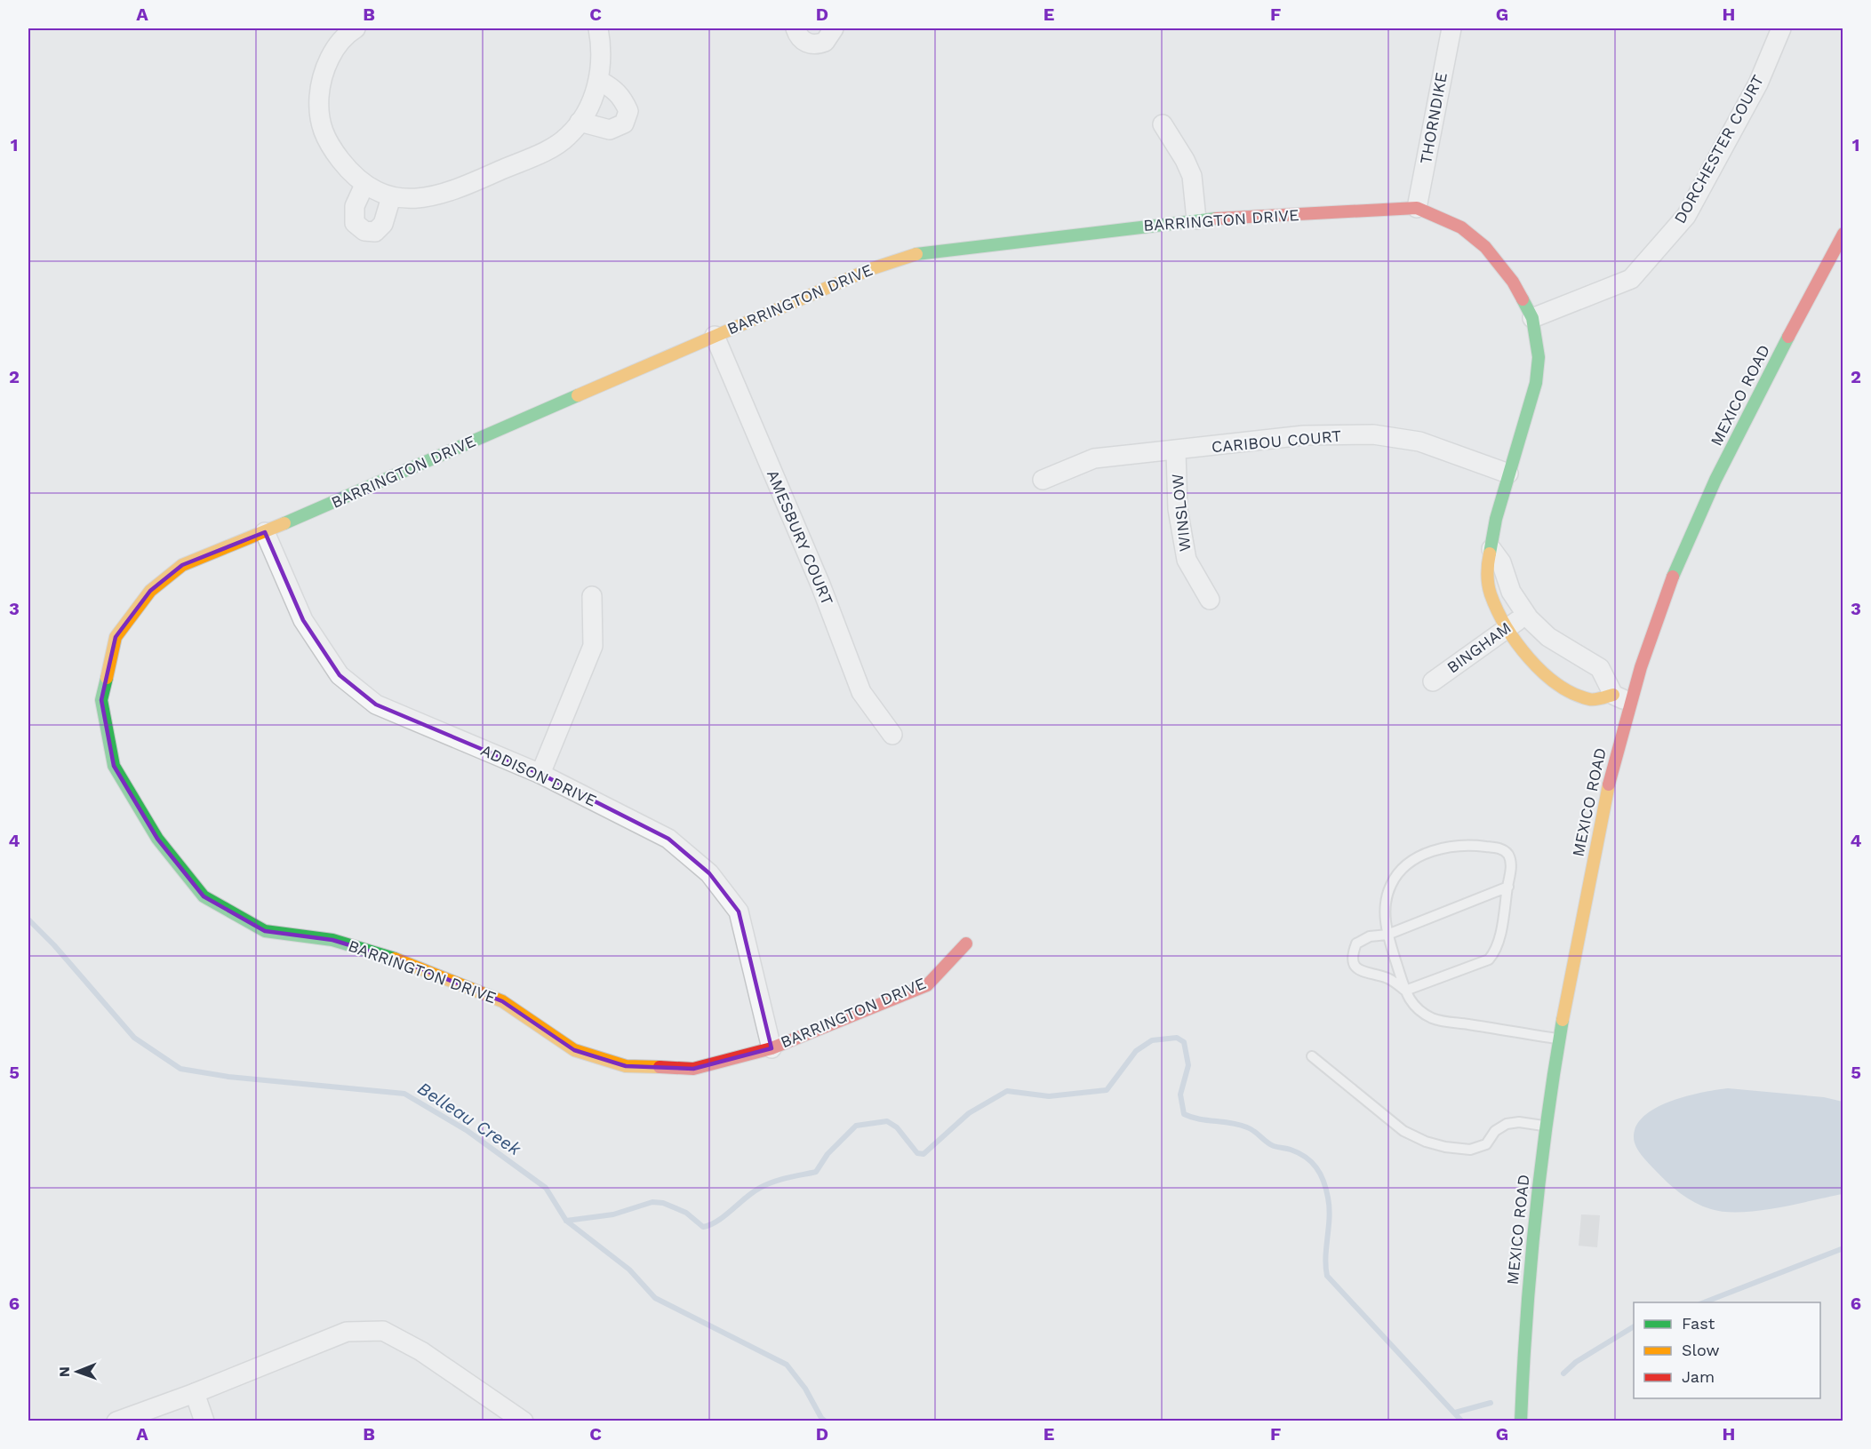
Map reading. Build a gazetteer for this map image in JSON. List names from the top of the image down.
{
  "streets": {
    "street": [
      "THORNDIKE",
      "DORCHESTER COURT",
      "BARRINGTON DRIVE",
      "MEXICO ROAD",
      "CARIBOU COURT",
      "WINSLOW",
      "AMESBURY COURT",
      "BINGHAM",
      "ADDISON DRIVE"
    ]
  },
  "crossings": [
    ["THORNDIKE", "BARRINGTON DRIVE"],
    ["DORCHESTER COURT", "BARRINGTON DRIVE"],
    ["BARRINGTON DRIVE", "MEXICO ROAD"],
    ["BARRINGTON DRIVE", "CARIBOU COURT"],
    ["BARRINGTON DRIVE", "AMESBURY COURT"],
    ["BARRINGTON DRIVE", "BINGHAM"],
    ["BARRINGTON DRIVE", "ADDISON DRIVE"],
    ["CARIBOU COURT", "WINSLOW"]
  ],
  "water": ["Belleau Creek"],
  "legend": ["Fast", "Slow", "Jam"],
  "north": "left",
  "grid": {
    "columns": [
      "A",
      "B",
      "C",
      "D",
      "E",
      "F",
      "G",
      "H"
    ],
    "rows": [
      "1",
      "2",
      "3",
      "4",
      "5",
      "6"
    ]
  }
}
